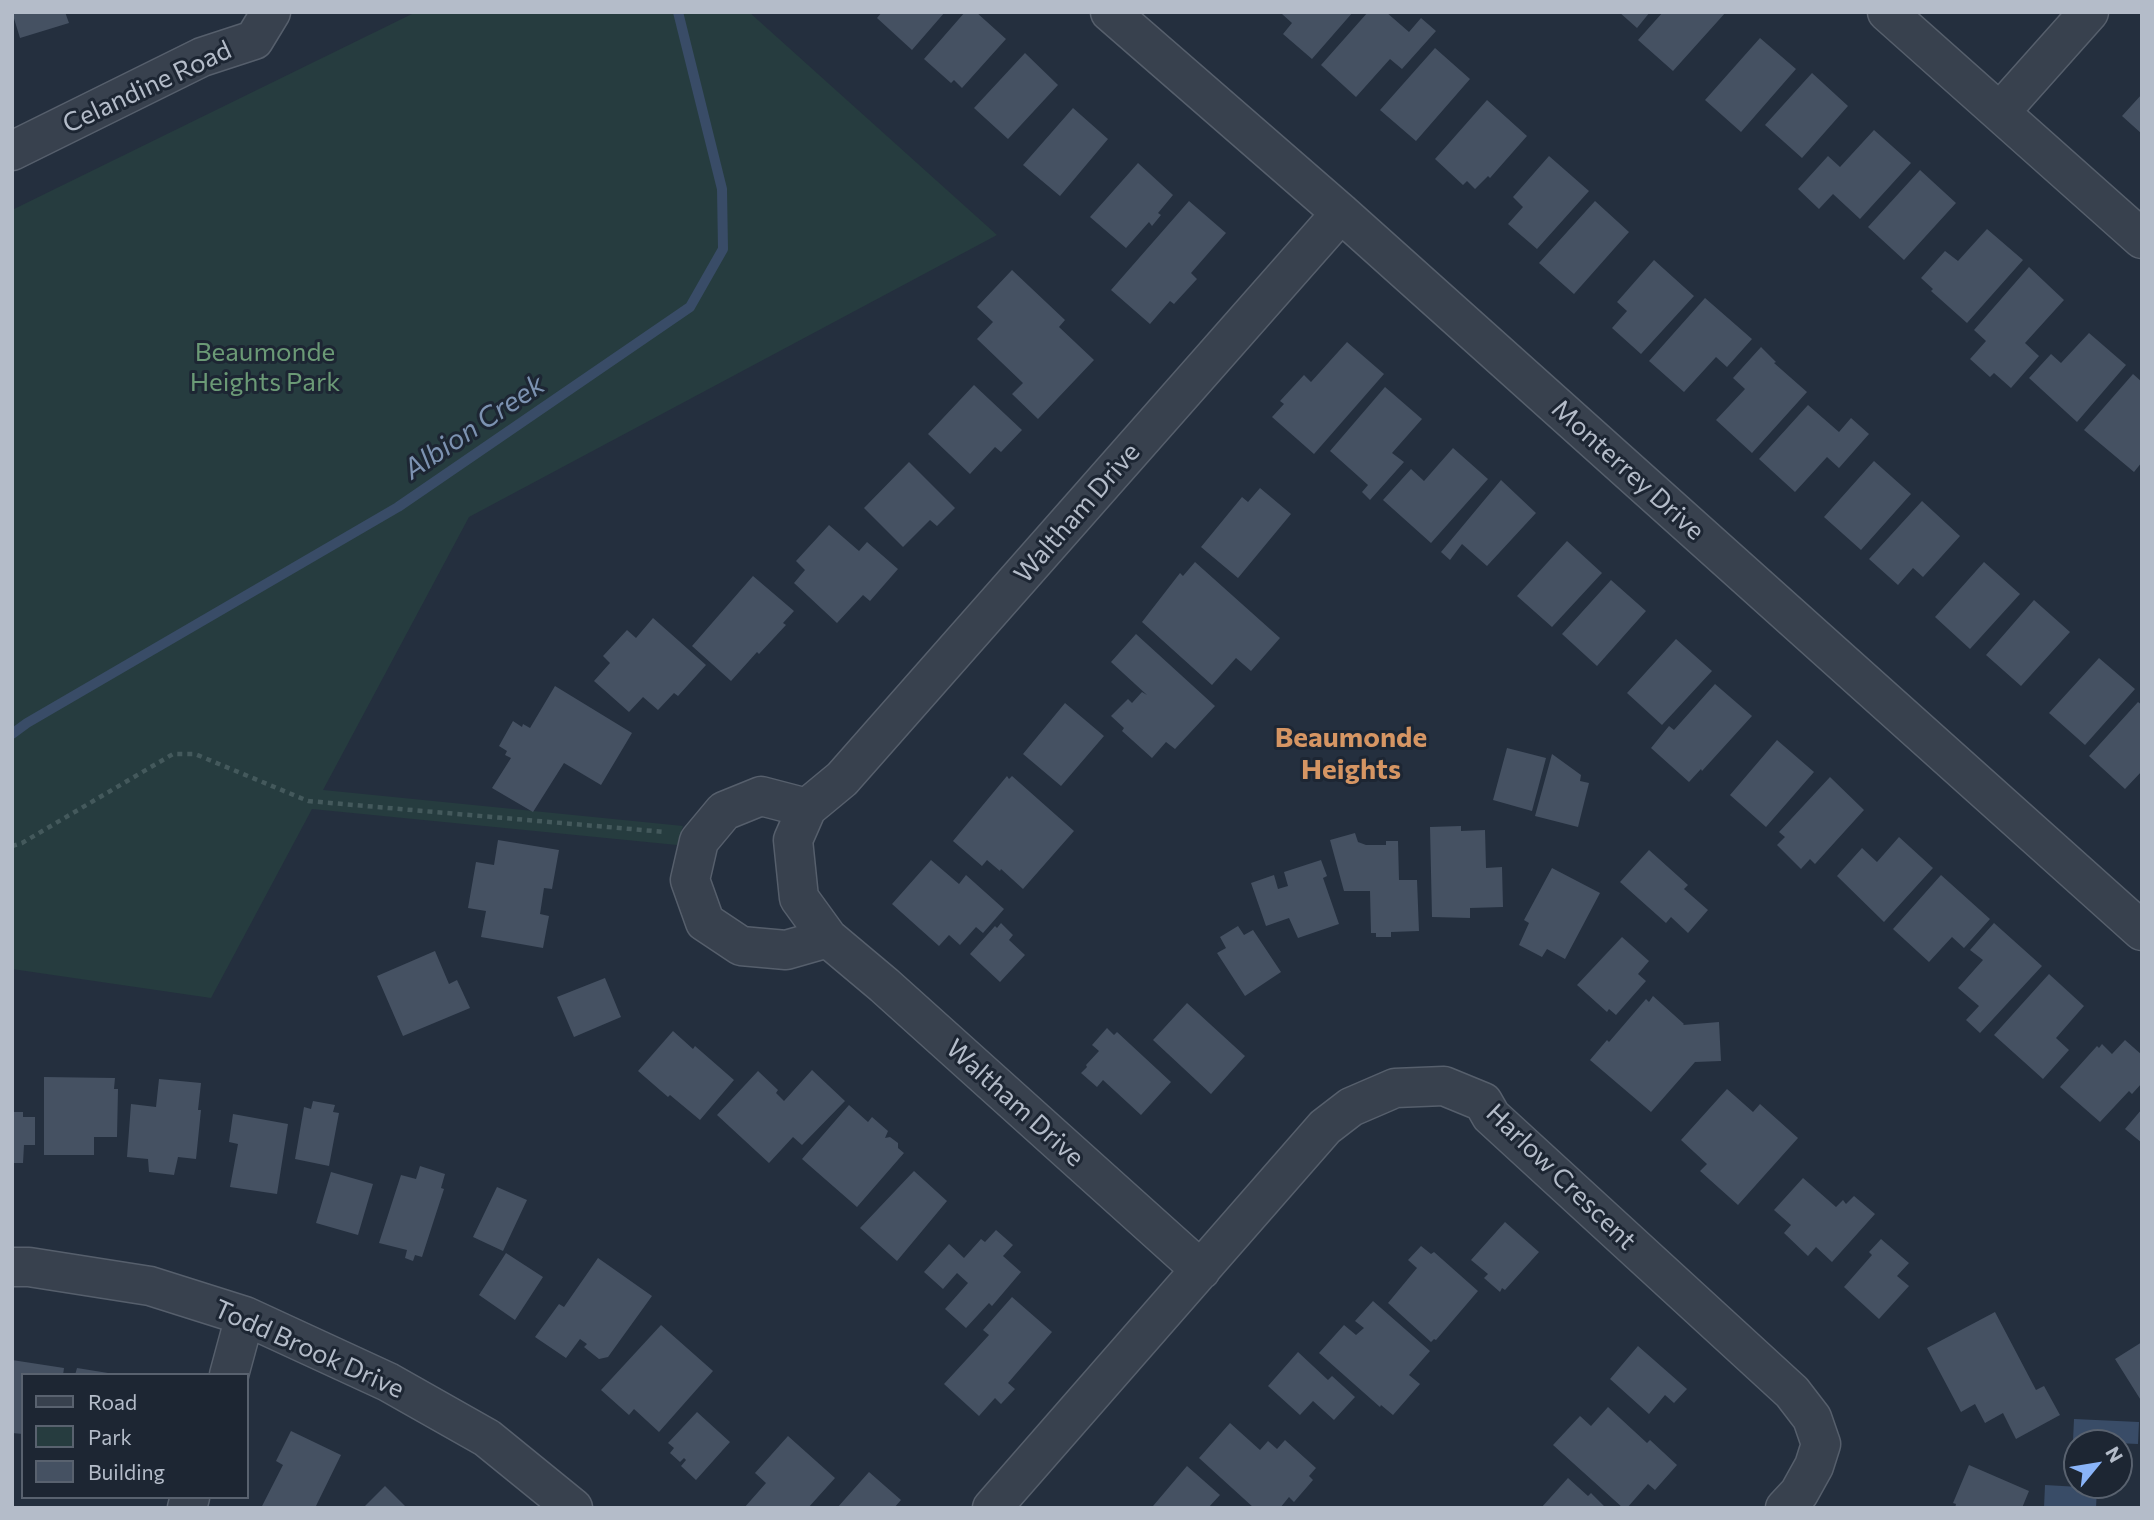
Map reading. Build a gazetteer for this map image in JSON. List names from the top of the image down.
{
  "streets": {
    "street": [
      "Celandine Road",
      "Monterrey Drive",
      "Waltham Drive",
      "Harlow Crescent",
      "Todd Brook Drive"
    ]
  },
  "crossings": [
    ["Monterrey Drive", "Waltham Drive"],
    ["Waltham Drive", "Harlow Crescent"]
  ],
  "districts": ["Beaumonde Heights"],
  "water": ["Albion Creek"],
  "parks": ["Beaumonde Heights Park"],
  "legend": ["Road", "Park", "Building"],
  "north": "top right"
}
